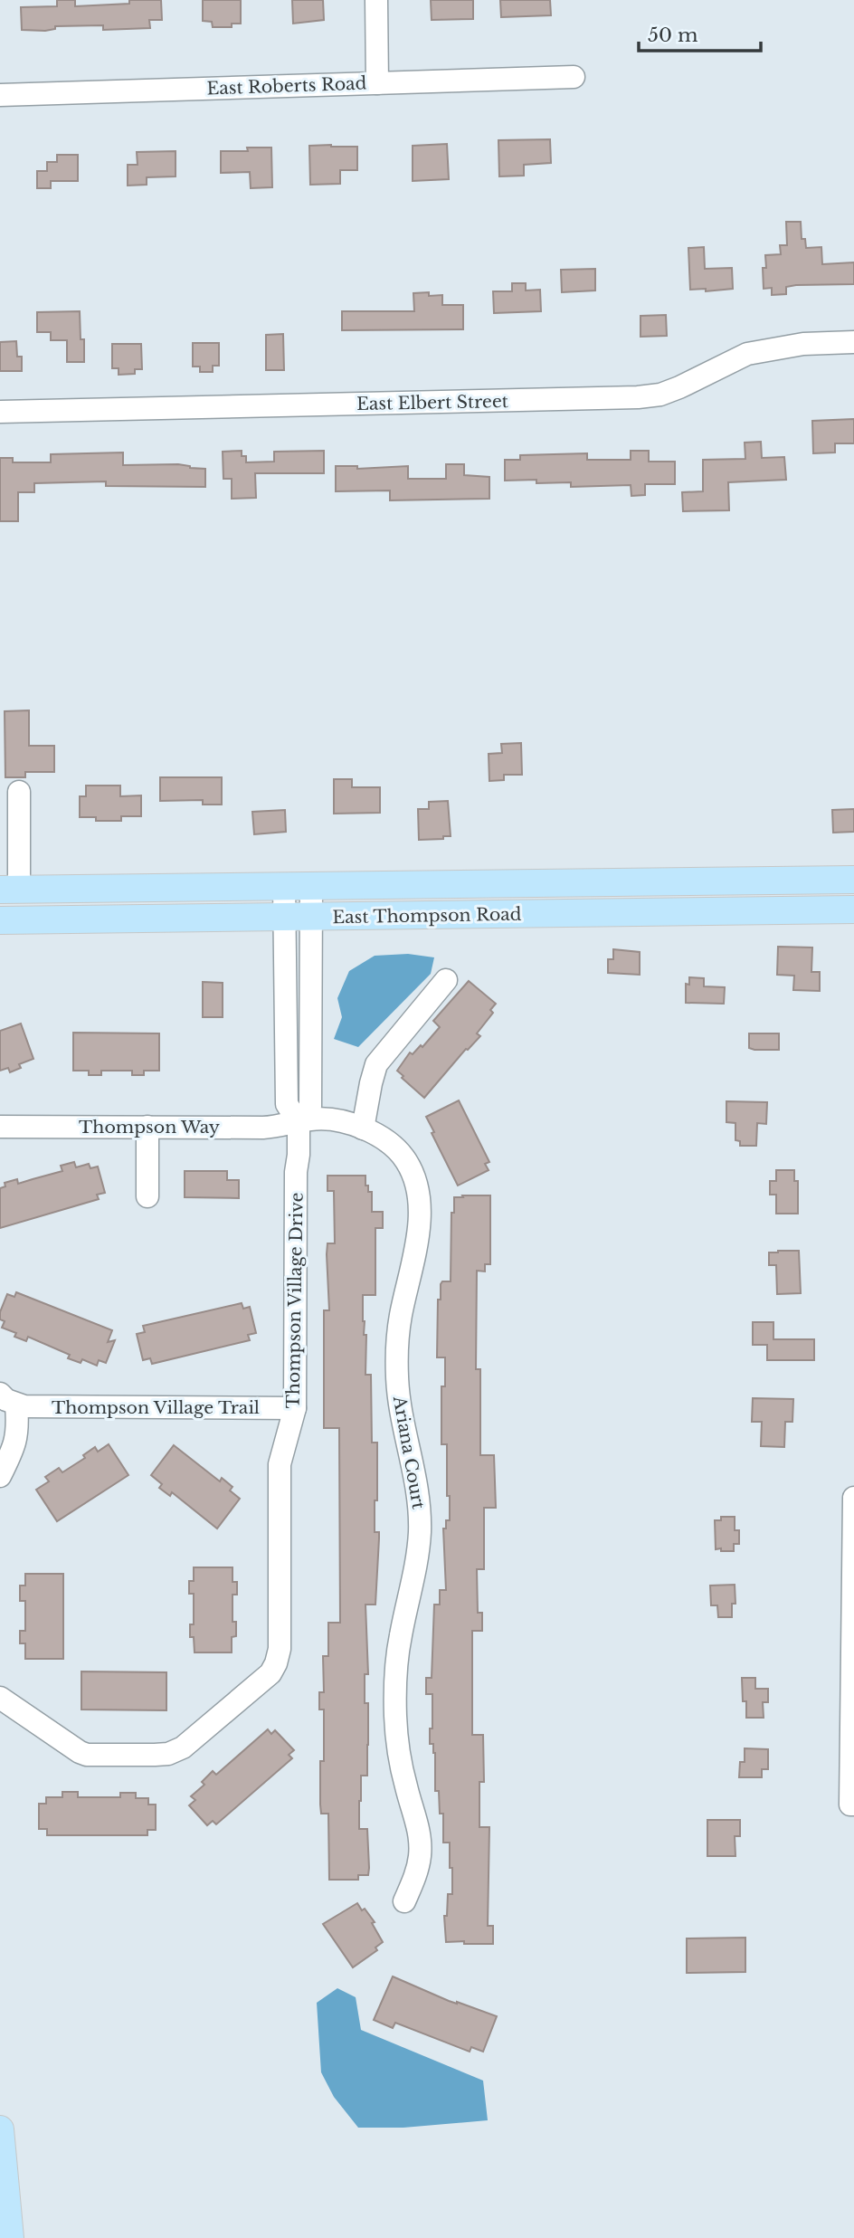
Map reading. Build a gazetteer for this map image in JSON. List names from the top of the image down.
{
  "streets": {
    "main road": ["East Thompson Road"],
    "street": [
      "East Roberts Road",
      "East Elbert Street",
      "Thompson Way",
      "Thompson Village Drive",
      "Thompson Village Trail",
      "Ariana Court"
    ]
  },
  "crossings": [
    ["East Thompson Road", "Thompson Village Drive"],
    ["Thompson Way", "Thompson Village Drive"],
    ["Thompson Way", "Ariana Court"],
    ["Thompson Village Drive", "Thompson Village Trail"],
    ["Thompson Village Drive", "Ariana Court"]
  ],
  "scale_bar": "50 m"
}
